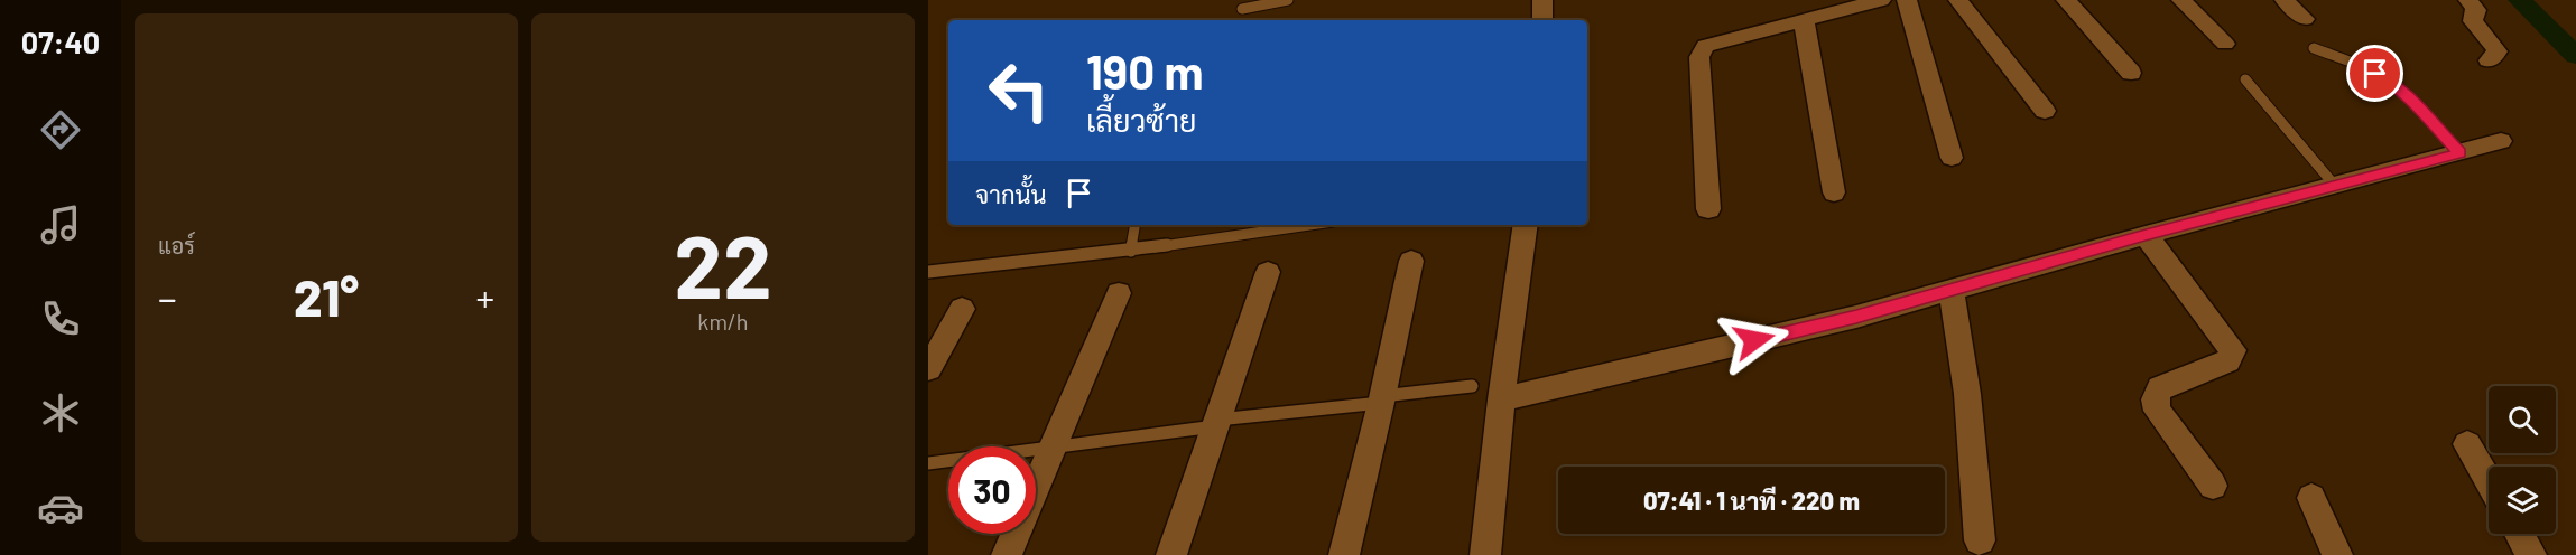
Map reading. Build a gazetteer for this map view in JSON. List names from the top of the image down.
{
  "page": {
    "tabs": "07:40",
    "tile": [
      "แอร์",
      ["22", "km/h"]
    ],
    "turn": ["190 m", "เลี้ยวซ้าย"],
    "then": "จากนั้น",
    "heat": ["−", "21°", "+"],
    "limit": "30",
    "trip": "07:41 · 1 นาที · 220 m"
  }
}
